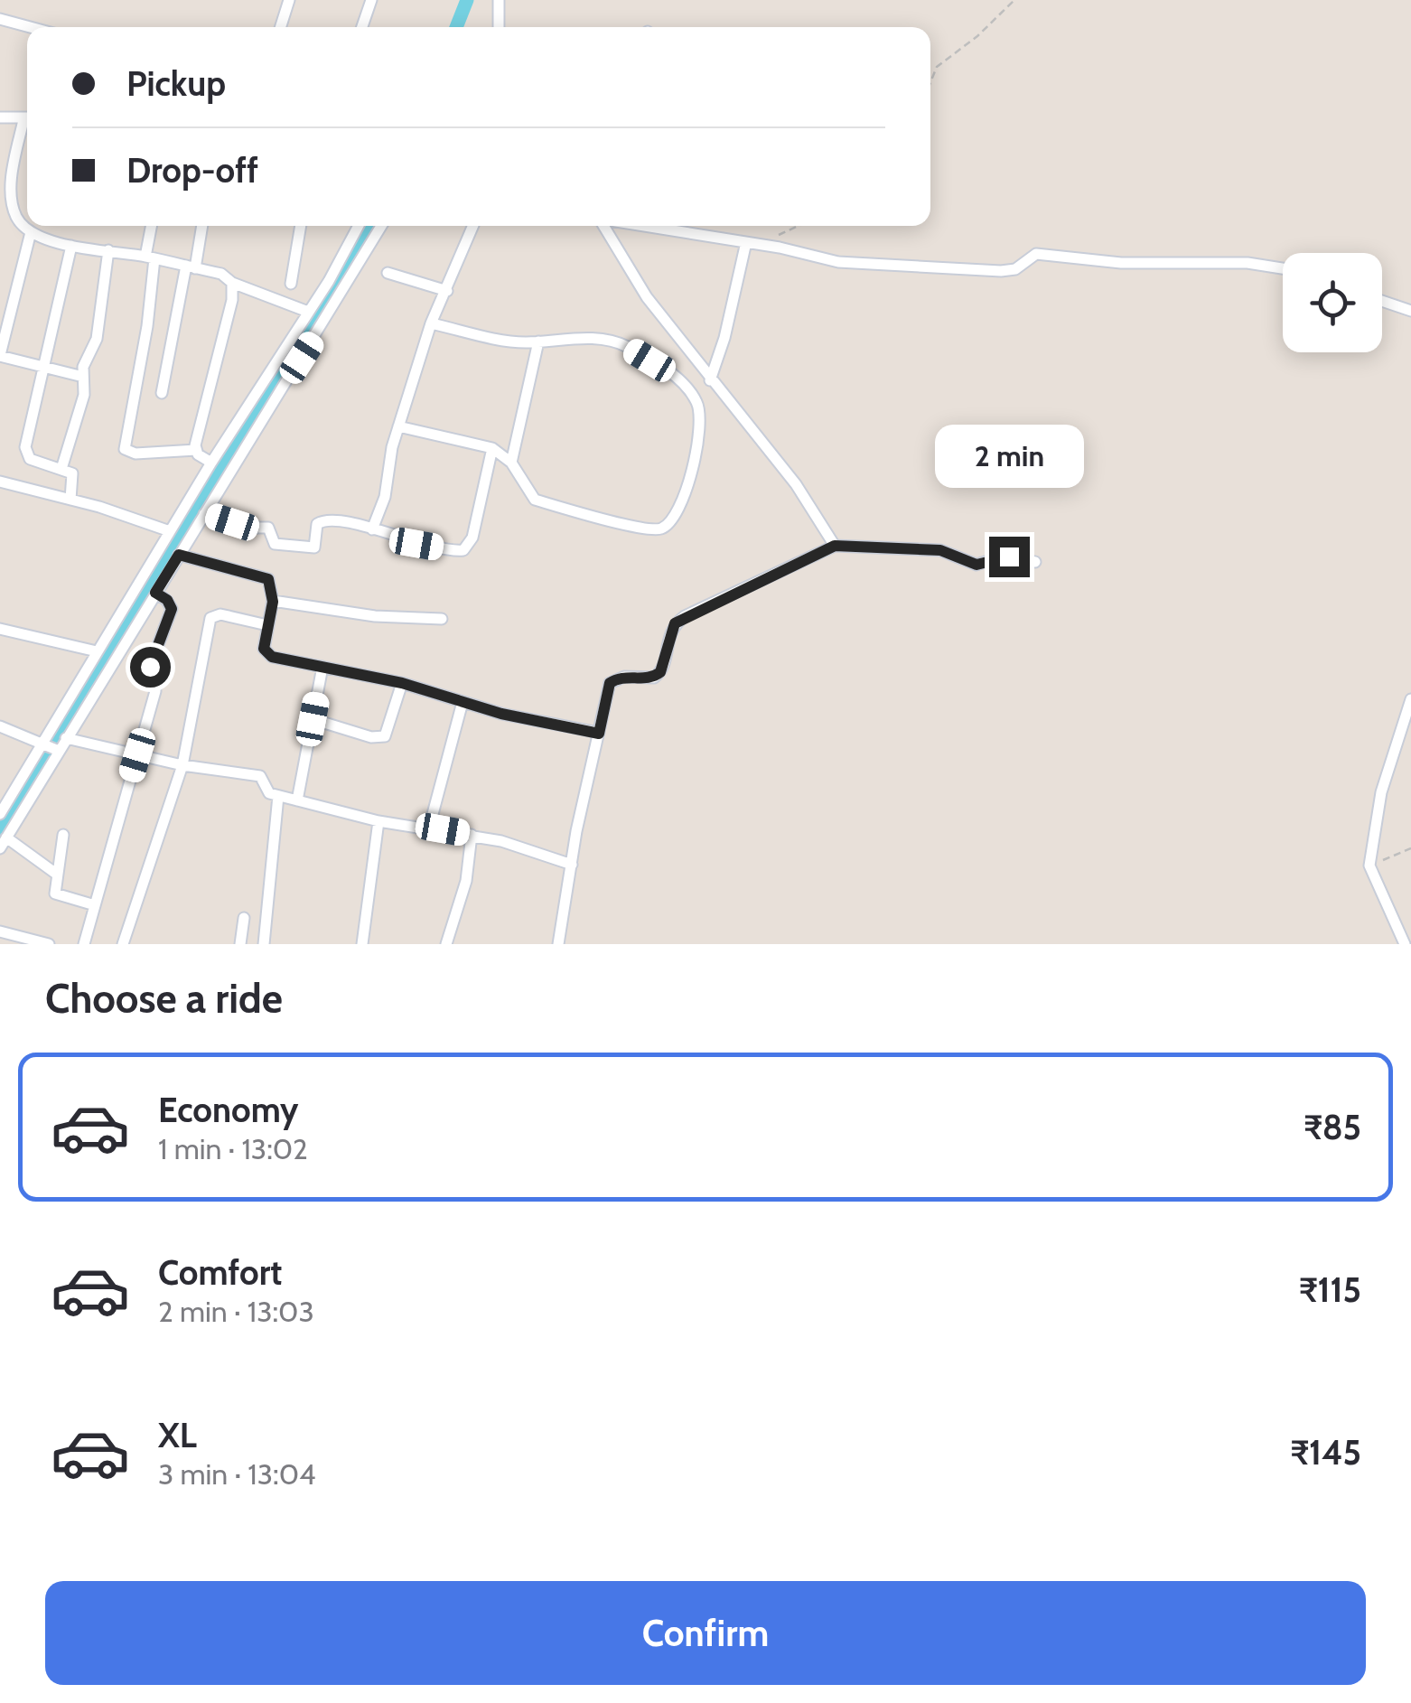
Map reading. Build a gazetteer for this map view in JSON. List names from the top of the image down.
{
  "page": {
    "banner": ["Pickup", "Drop-off"],
    "bubble": "2 min",
    "heading": "Choose a ride",
    "list": [
      {
        "name": "Economy",
        "note": "1 min · 13:02",
        "value": "₹85"
      },
      {
        "name": "Comfort",
        "note": "2 min · 13:03",
        "value": "₹115"
      },
      {
        "name": "XL",
        "note": "3 min · 13:04",
        "value": "₹145"
      }
    ],
    "buttons": "Confirm"
  }
}
